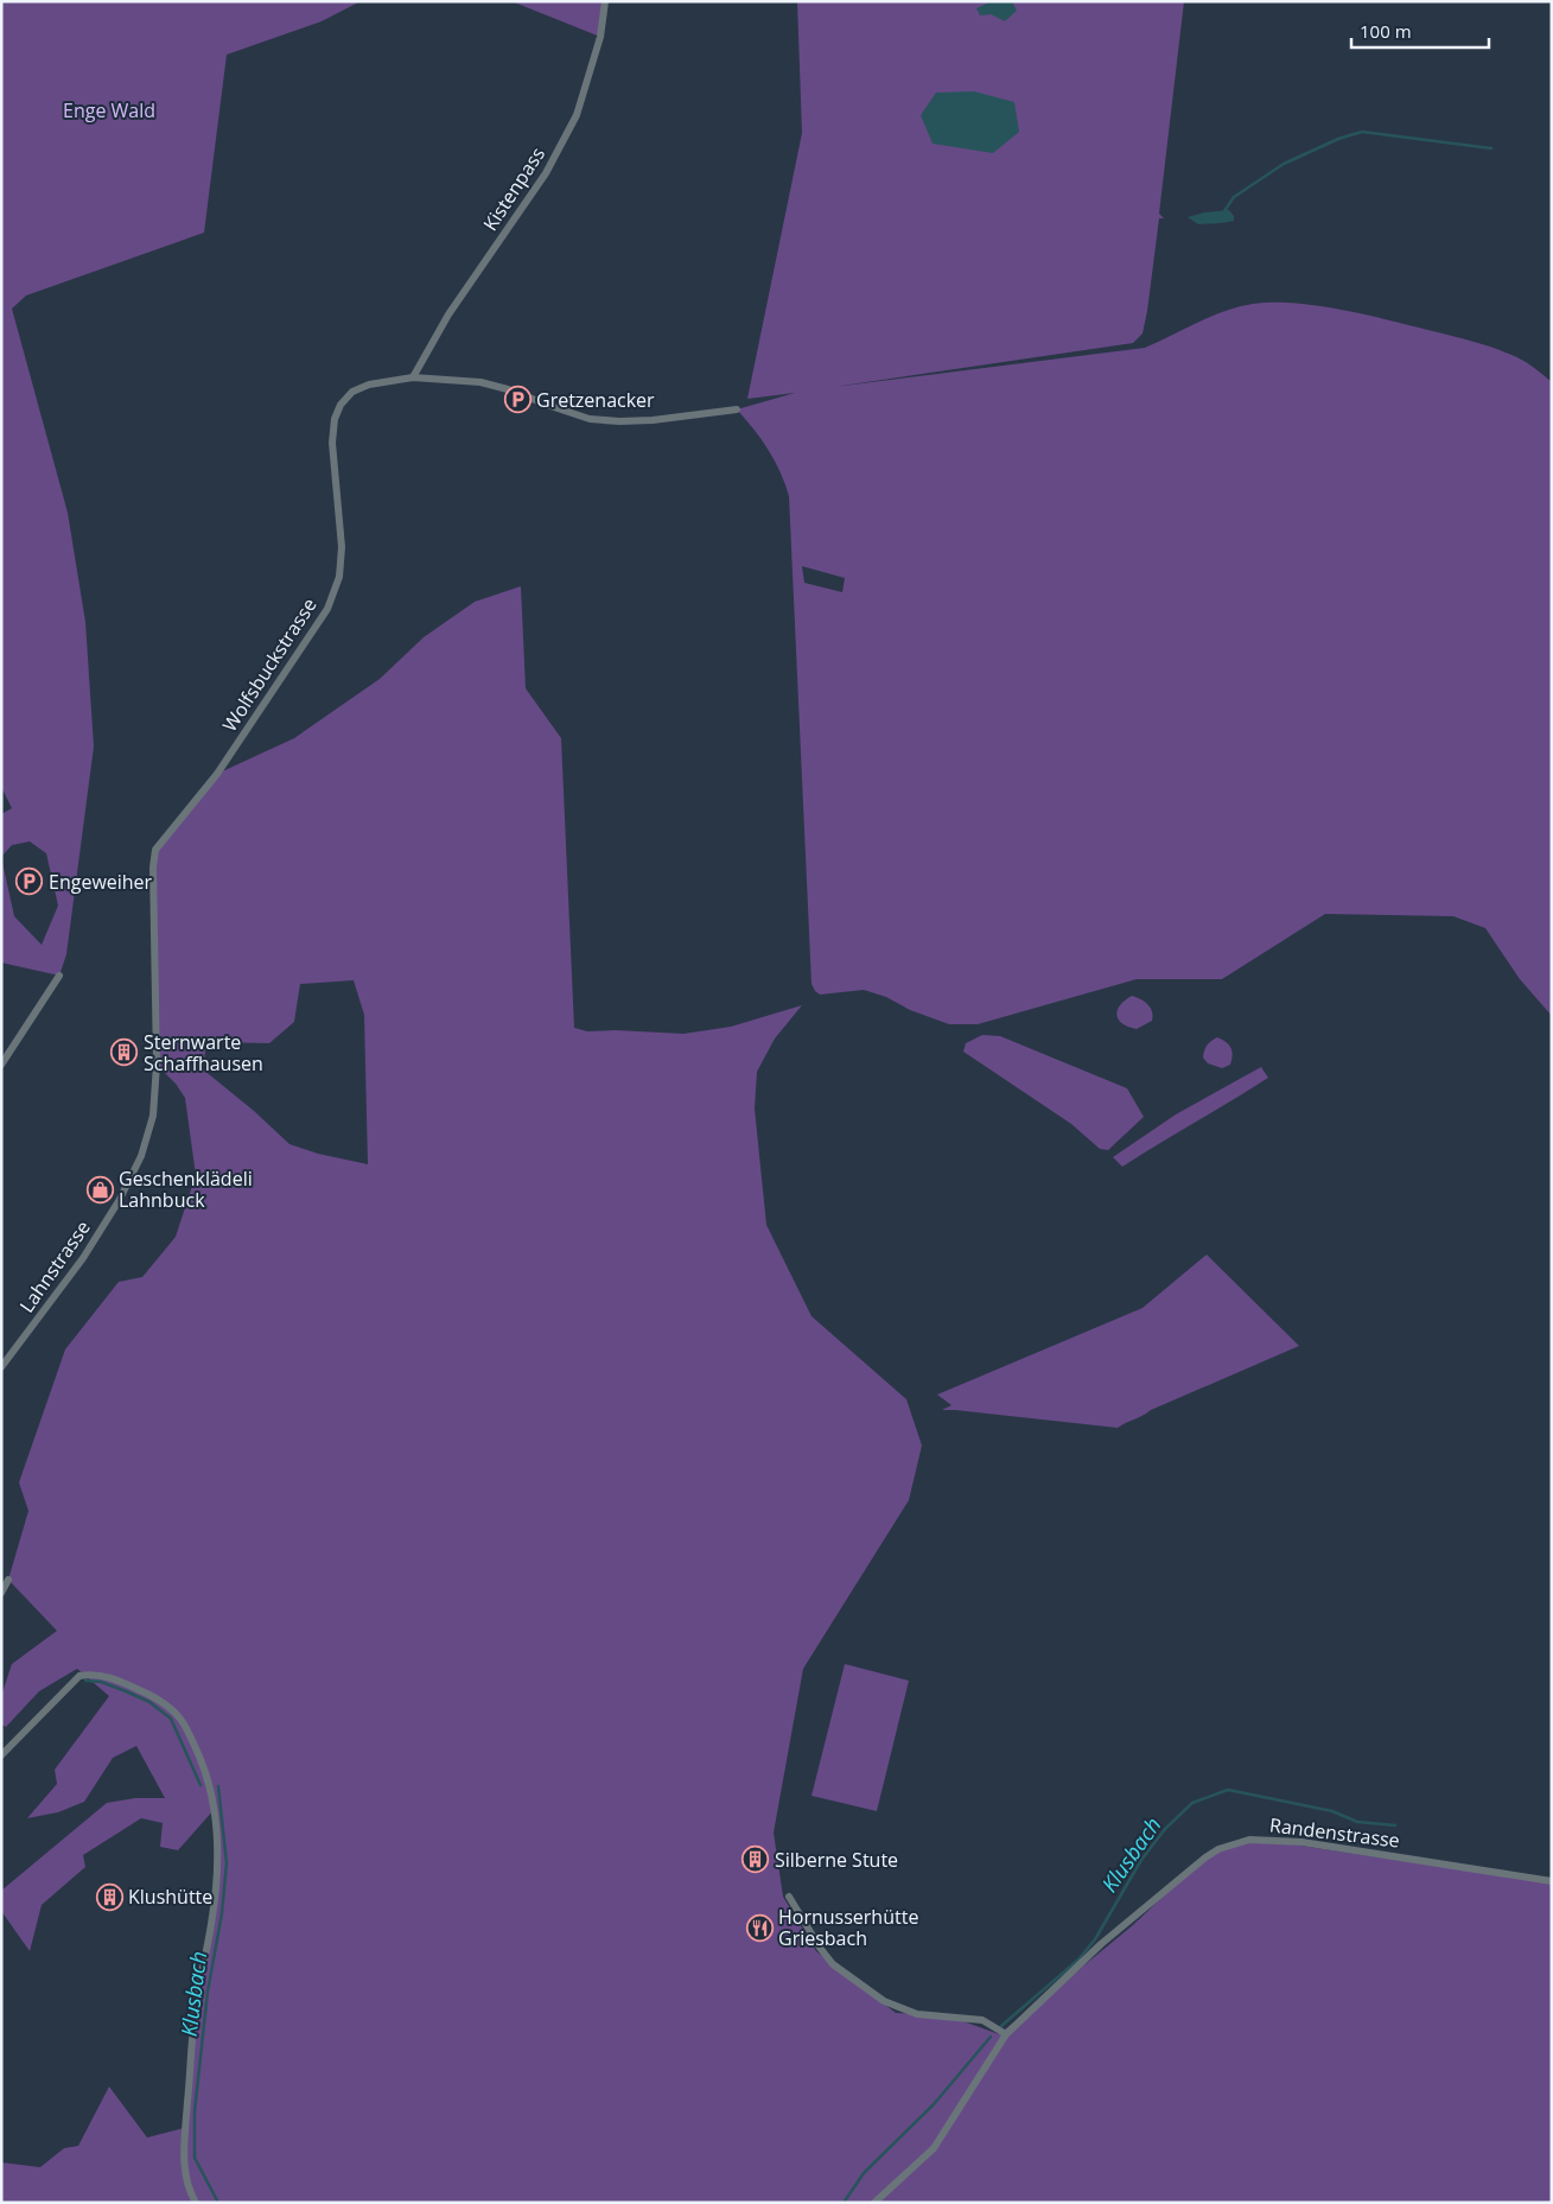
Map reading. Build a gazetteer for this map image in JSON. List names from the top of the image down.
{
  "streets": {
    "street": [
      "Kistenpass",
      "Wolfsbuckstrasse",
      "Lahnstrasse",
      "Randenstrasse"
    ]
  },
  "crossings": [
    ["Kistenpass", "Wolfsbuckstrasse"],
    ["Wolfsbuckstrasse", "Lahnstrasse"]
  ],
  "water": ["Klusbach"],
  "parks": ["Enge Wald"],
  "places": {
    "parking": ["Gretzenacker", "Engeweiher"],
    "building": ["Sternwarte Schaffhausen", "Silberne Stute", "Klushütte"],
    "shop": ["Geschenklädeli Lahnbuck"],
    "restaurant": ["Hornusserhütte Griesbach"]
  },
  "scale_bar": "100 m"
}
